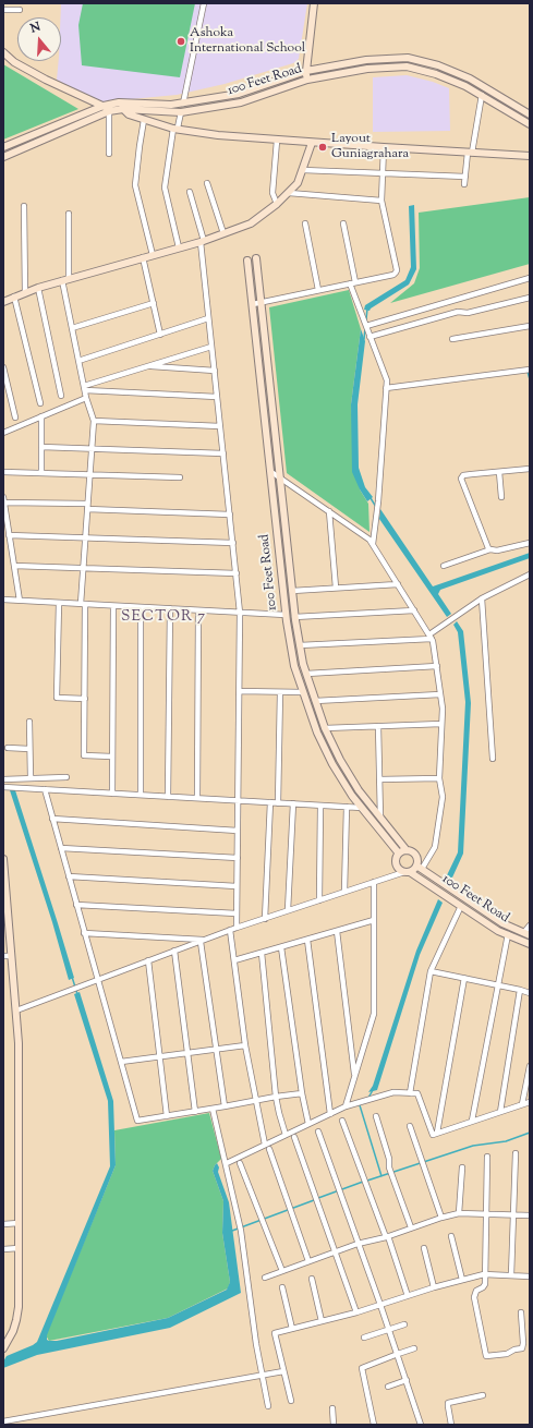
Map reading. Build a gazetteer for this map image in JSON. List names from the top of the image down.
{
  "streets": {
    "main road": ["100 Feet Road"]
  },
  "districts": ["SECTOR 7"],
  "places": ["Ashoka International School", "Layout Guniagrahara"],
  "north": "top"
}
